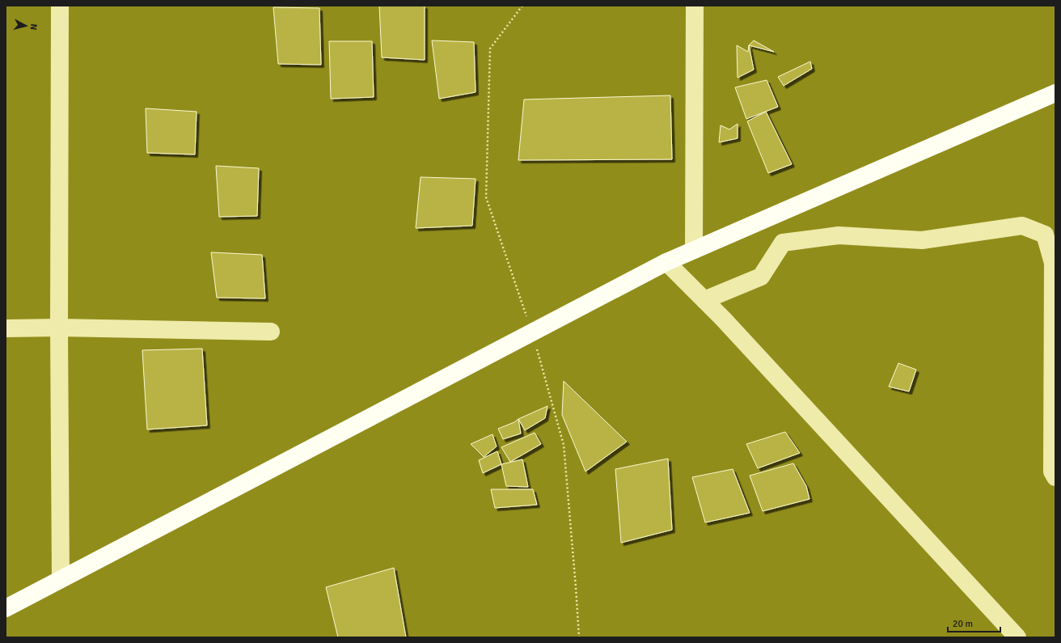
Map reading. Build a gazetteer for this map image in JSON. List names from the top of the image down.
{
  "scale_bar": "20 m",
  "north": "right"
}
